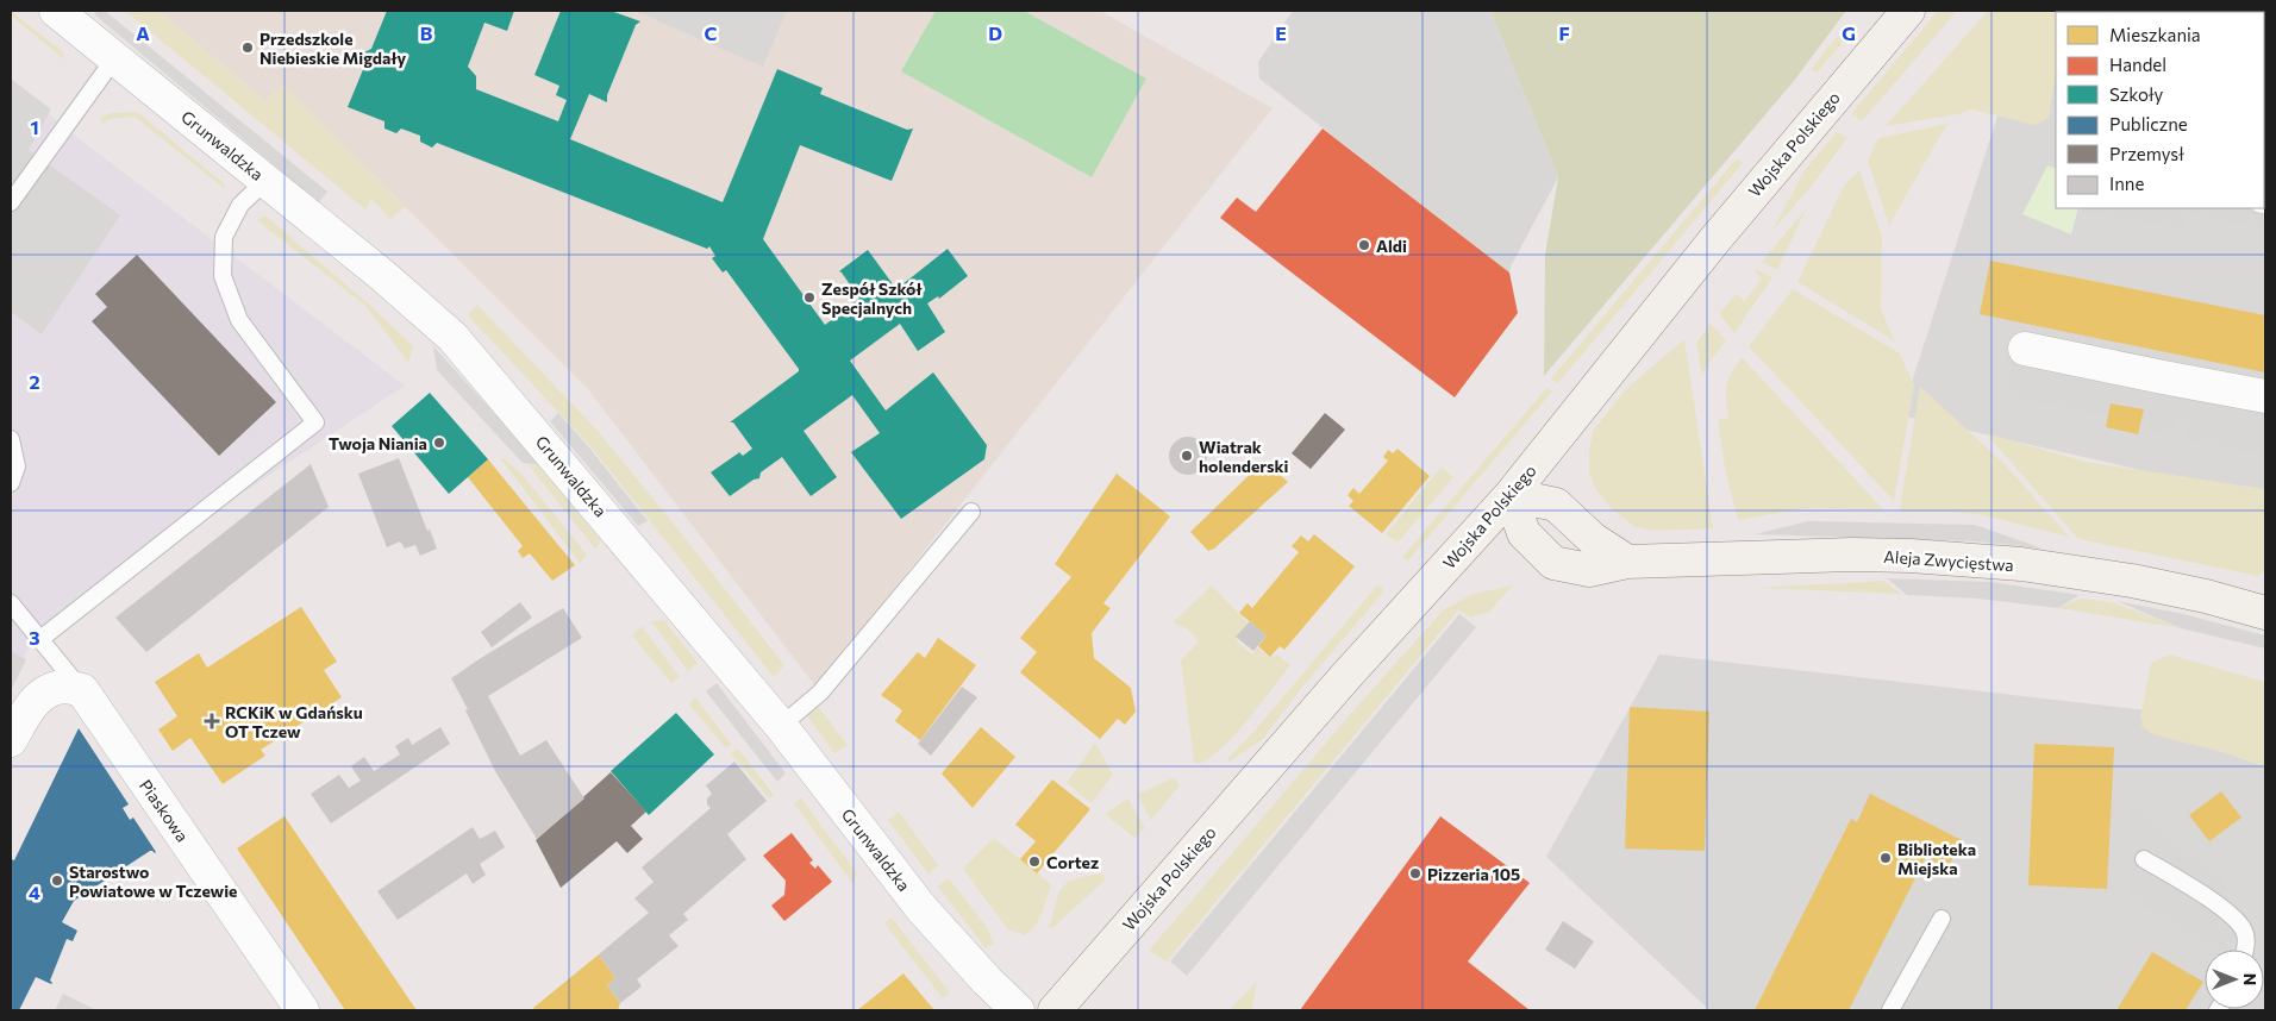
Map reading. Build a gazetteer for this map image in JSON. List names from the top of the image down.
{
  "streets": {
    "street": [
      "Wojska Polskiego",
      "Grunwaldzka",
      "Aleja Zwycięstwa",
      "Piaskowa"
    ]
  },
  "crossings": [
    ["Wojska Polskiego", "Aleja Zwycięstwa"]
  ],
  "places": {
    "other": [
      "Przedszkole Niebieskie Migdały",
      "Aldi",
      "Zespół Szkół Specjalnych",
      "Twoja Niania",
      "Wiatrak holenderski",
      "Biblioteka Miejska",
      "Cortez",
      "Pizzeria 105",
      "Starostwo Powiatowe w Tczewie"
    ],
    "health": ["RCKiK w Gdańsku OT Tczew"]
  },
  "legend": [
    "Mieszkania",
    "Handel",
    "Szkoły",
    "Publiczne",
    "Przemysł",
    "Inne"
  ],
  "north": "right",
  "grid": {
    "columns": [
      "A",
      "B",
      "C",
      "D",
      "E",
      "F",
      "G"
    ],
    "rows": [
      "1",
      "2",
      "3",
      "4"
    ]
  }
}
